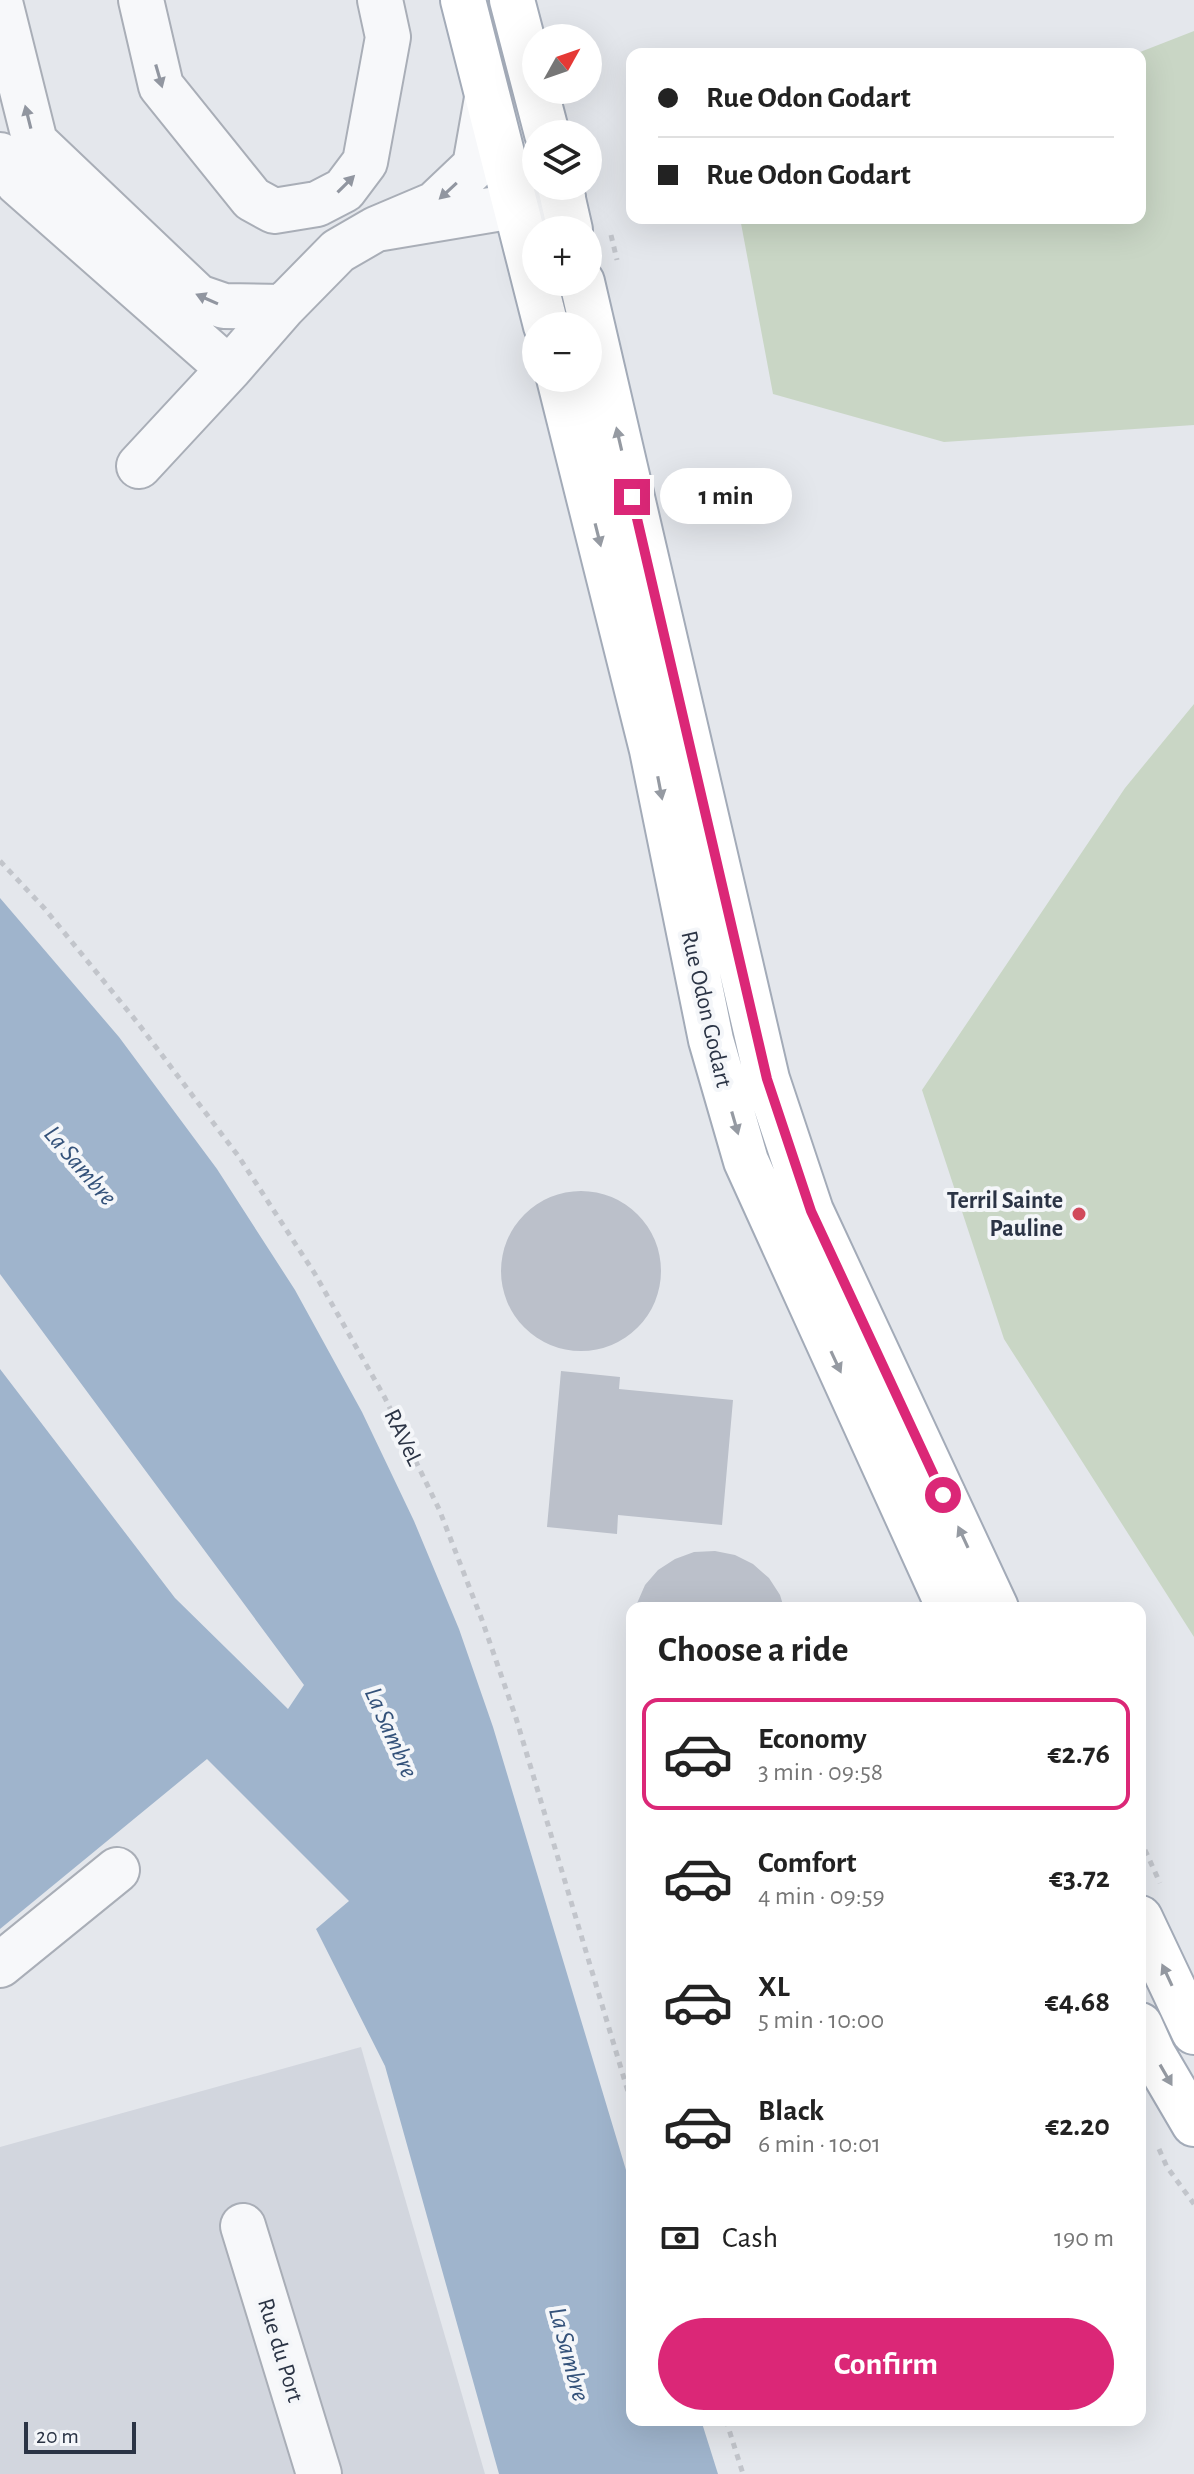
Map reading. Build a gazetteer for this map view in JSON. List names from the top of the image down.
{
  "streets": {
    "main road": ["Rue Odon Godart"],
    "lane": ["Rue du Port"],
    "path": ["RAVeL"]
  },
  "water": ["La Sambre"],
  "places": ["Terril Sainte Pauline"],
  "scale_bar": "20 m",
  "north": "top right",
  "page": {
    "map_buttons": ["+", "−"],
    "banner": ["Rue Odon Godart", "Rue Odon Godart"],
    "bubble": "1 min",
    "heading": "Choose a ride",
    "list": [
      {
        "name": "Economy",
        "note": "3 min · 09:58",
        "value": "€2.76"
      },
      {
        "name": "Comfort",
        "note": "4 min · 09:59",
        "value": "€3.72"
      },
      {
        "name": "XL",
        "note": "5 min · 10:00",
        "value": "€4.68"
      },
      {
        "name": "Black",
        "note": "6 min · 10:01",
        "value": "€2.20"
      }
    ],
    "pay": ["Cash", "190 m"],
    "buttons": "Confirm",
    "scale": "20 m"
  }
}
